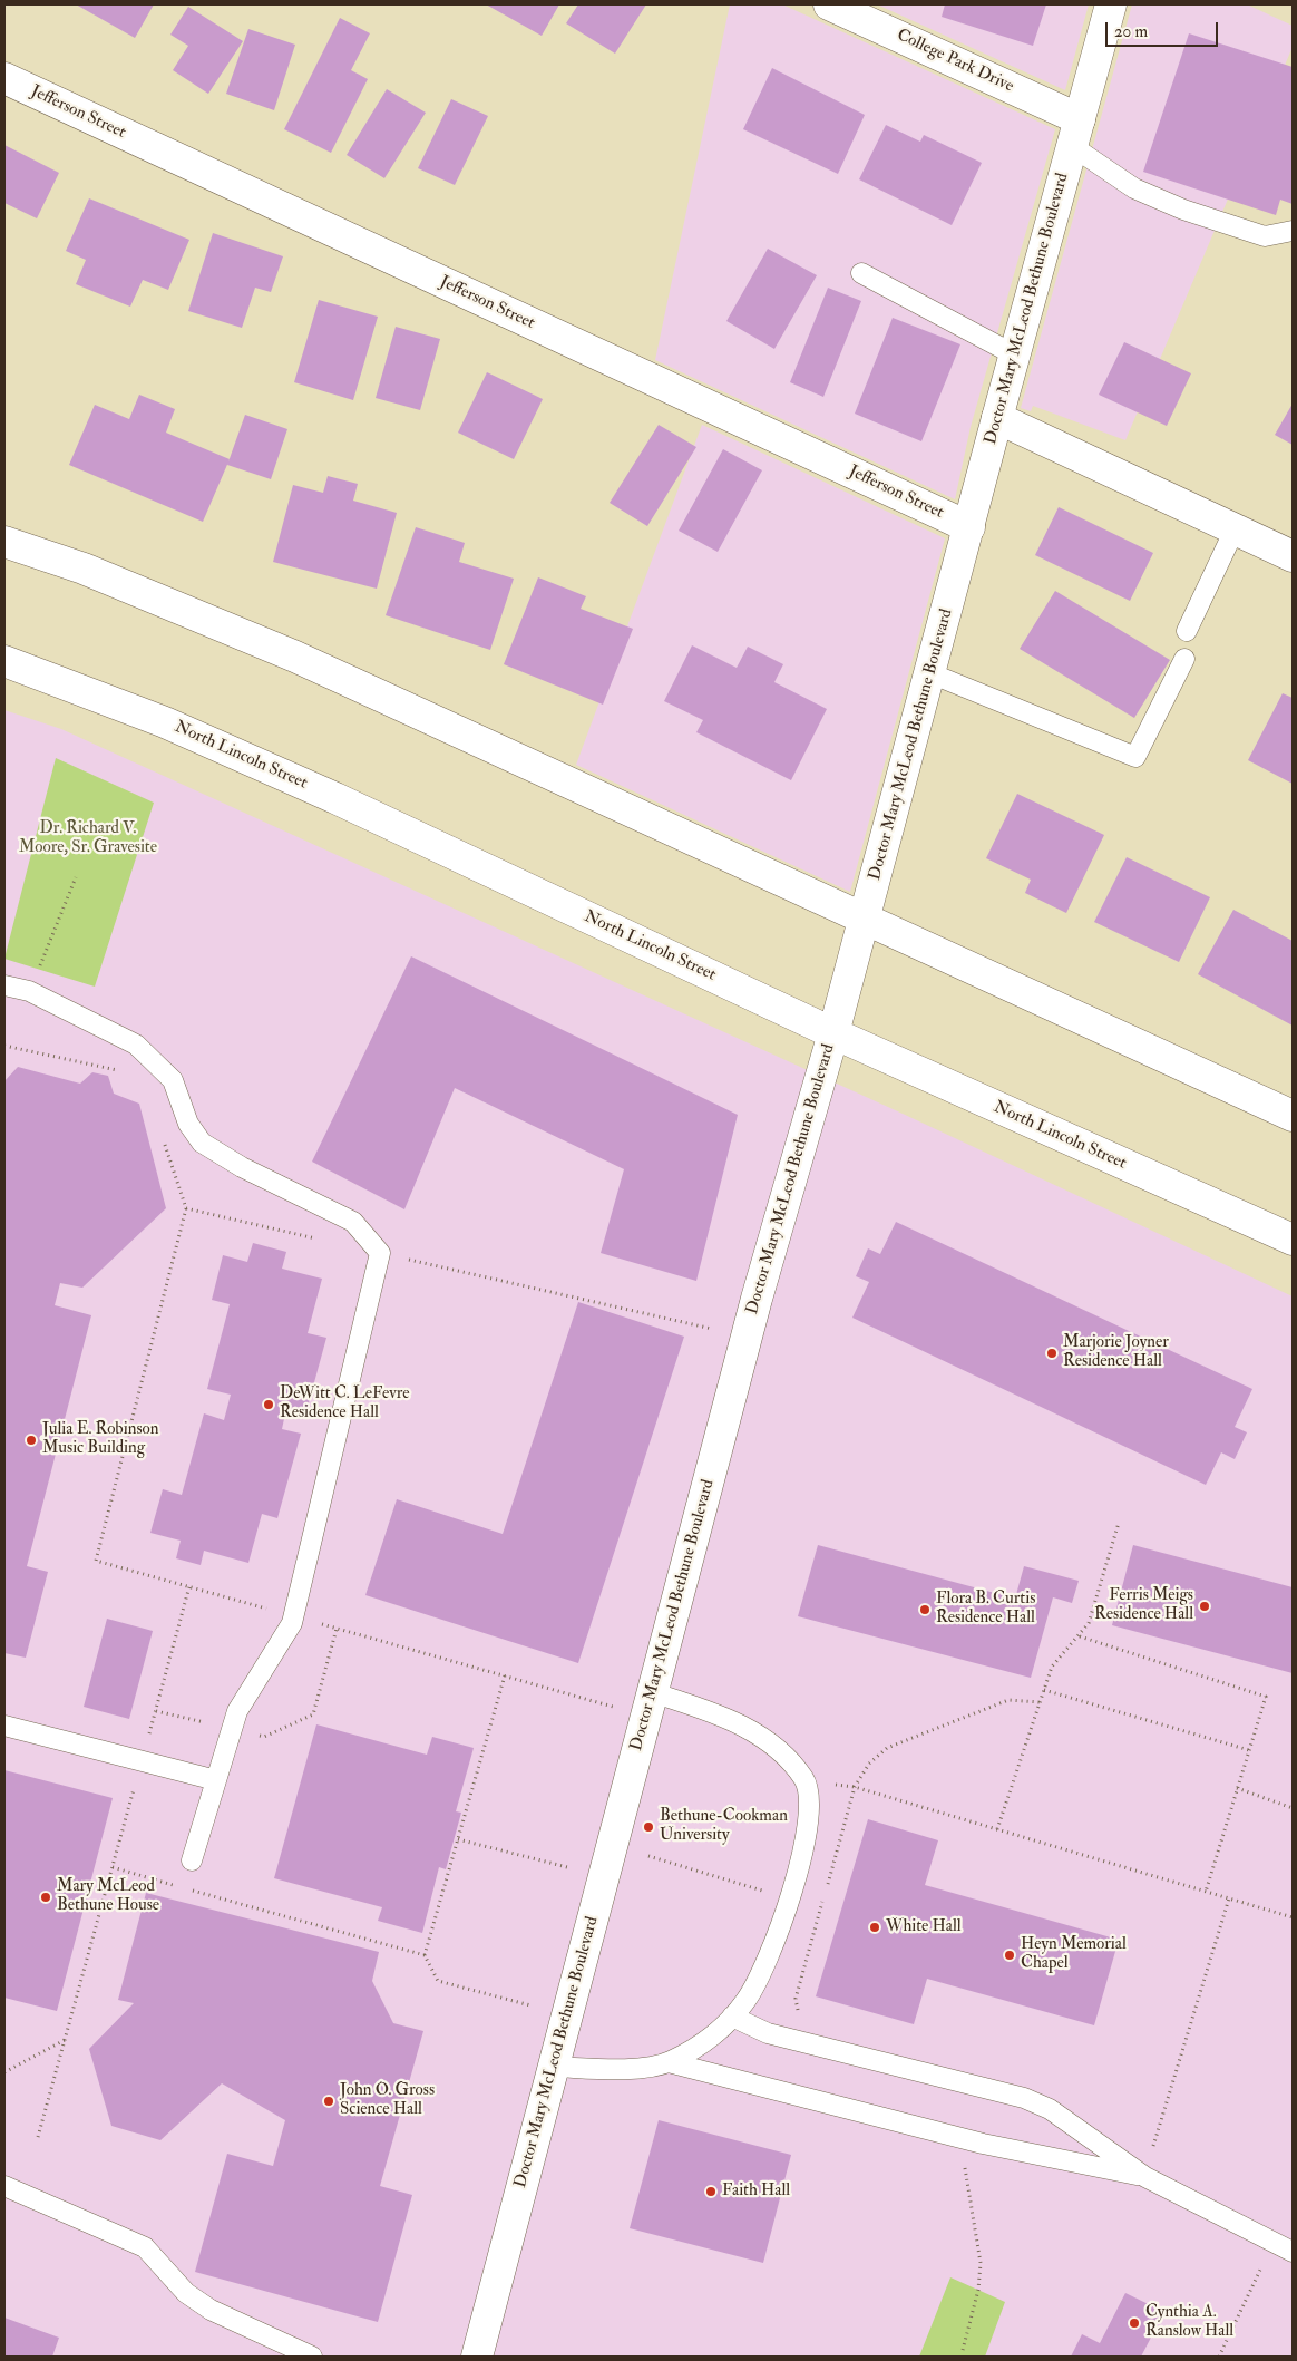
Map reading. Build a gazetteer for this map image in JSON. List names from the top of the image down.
{
  "streets": {
    "street": [
      "College Park Drive",
      "Jefferson Street",
      "Doctor Mary McLeod Bethune Boulevard",
      "North Lincoln Street"
    ]
  },
  "crossings": [
    ["College Park Drive", "Doctor Mary McLeod Bethune Boulevard"],
    ["Jefferson Street", "Doctor Mary McLeod Bethune Boulevard"],
    ["Doctor Mary McLeod Bethune Boulevard", "North Lincoln Street"]
  ],
  "parks": ["Dr. Richard V. Moore, Sr. Gravesite"],
  "places": [
    "Marjorie Joyner Residence Hall",
    "DeWitt C. LeFevre Residence Hall",
    "Julia E. Robinson Music Building",
    "Ferris Meigs Residence Hall",
    "Flora B. Curtis Residence Hall",
    "Bethune-Cookman University",
    "Mary McLeod Bethune House",
    "White Hall",
    "Heyn Memorial Chapel",
    "John O. Gross Science Hall",
    "Faith Hall",
    "Cynthia A. Ranslow Hall"
  ],
  "scale_bar": "20 m"
}
